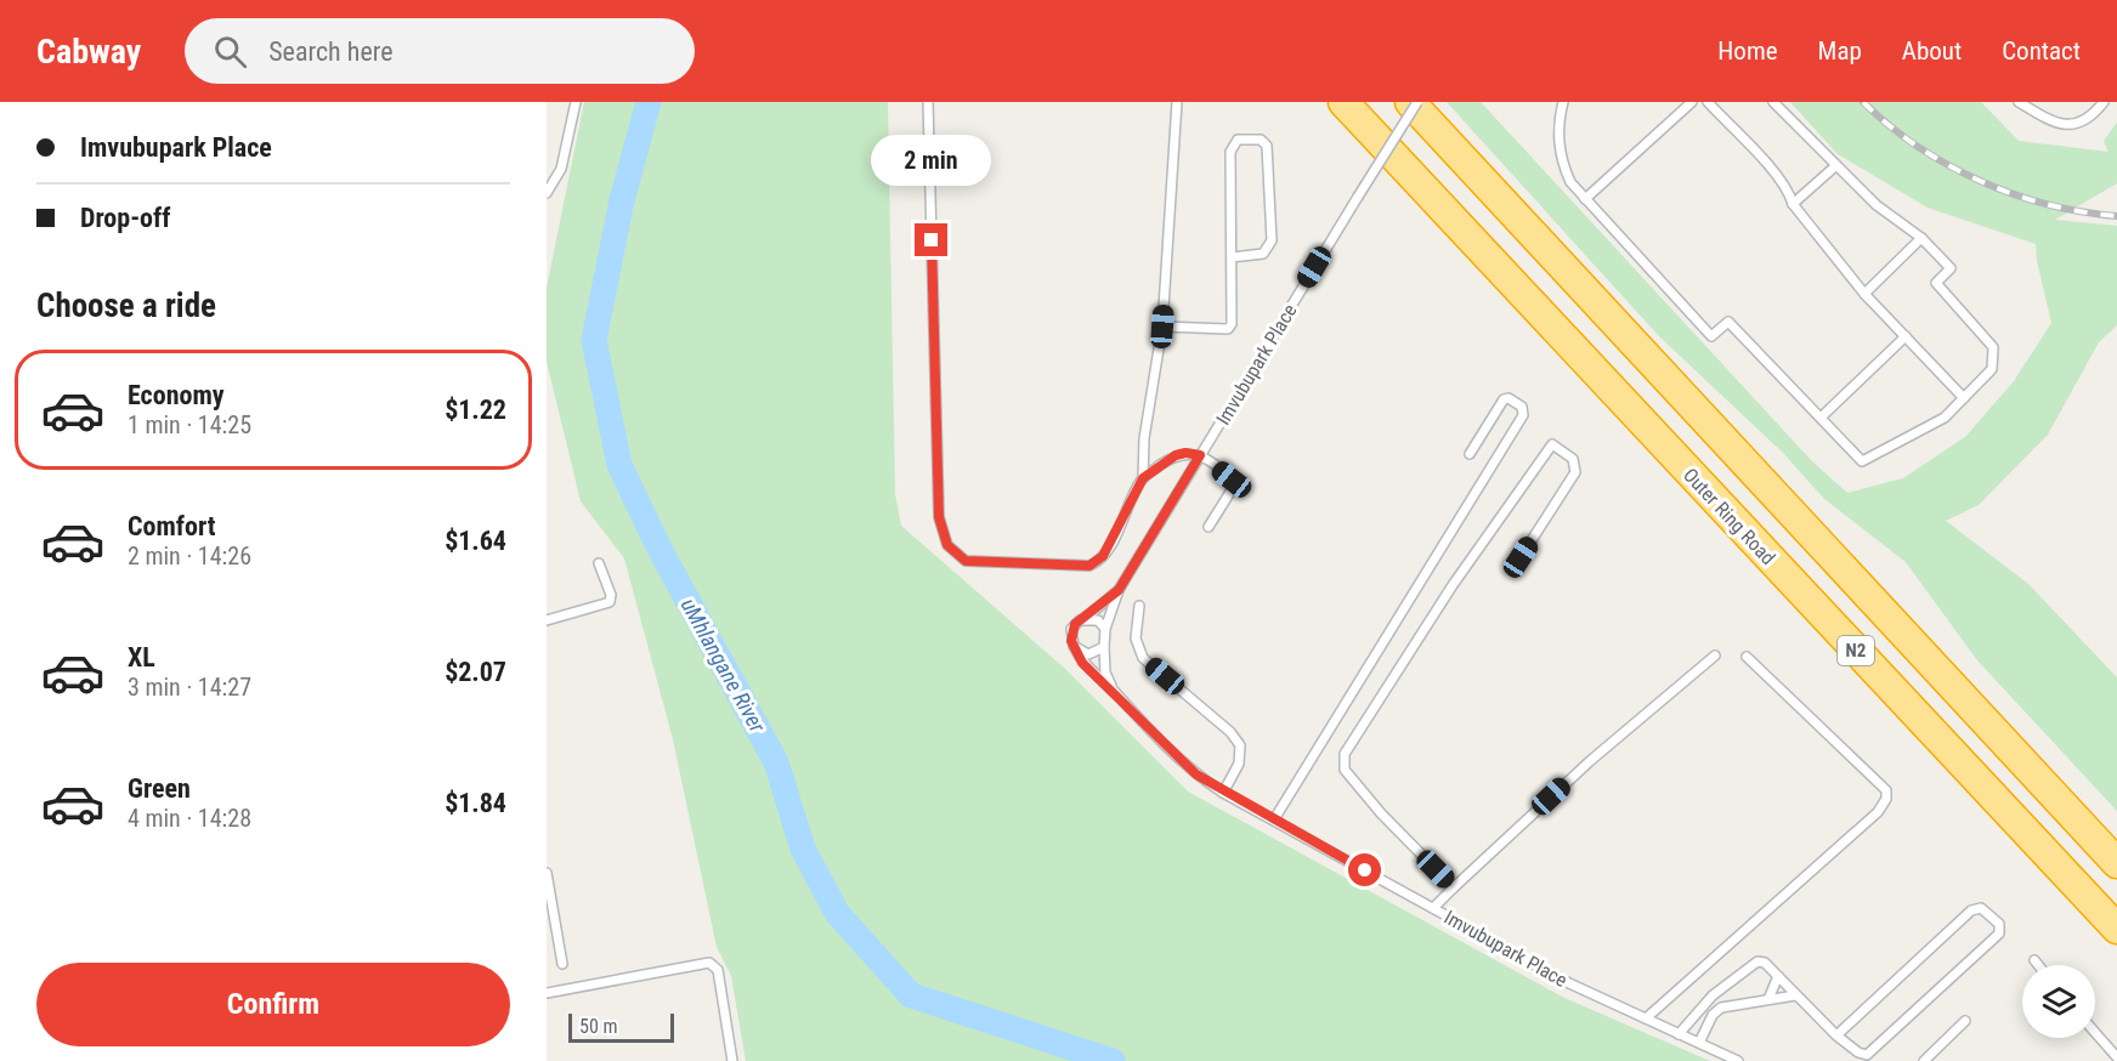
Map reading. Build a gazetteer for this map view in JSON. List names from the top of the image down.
{
  "streets": {
    "highway": ["Outer Ring Road", "N2"],
    "lane": ["Imvubupark Place"]
  },
  "water": ["uMhlangane River"],
  "scale_bar": "50 m",
  "page": {
    "header": "Cabway",
    "search": "Search here",
    "nav": [
      "Home",
      "Map",
      "About",
      "Contact"
    ],
    "banner": ["Imvubupark Place", "Drop-off"],
    "bubble": "2 min",
    "heading": "Choose a ride",
    "list": [
      {
        "name": "Economy",
        "note": "1 min · 14:25",
        "value": "$1.22"
      },
      {
        "name": "Comfort",
        "note": "2 min · 14:26",
        "value": "$1.64"
      },
      {
        "name": "XL",
        "note": "3 min · 14:27",
        "value": "$2.07"
      },
      {
        "name": "Green",
        "note": "4 min · 14:28",
        "value": "$1.84"
      }
    ],
    "buttons": "Confirm",
    "scale": "50 m"
  }
}
